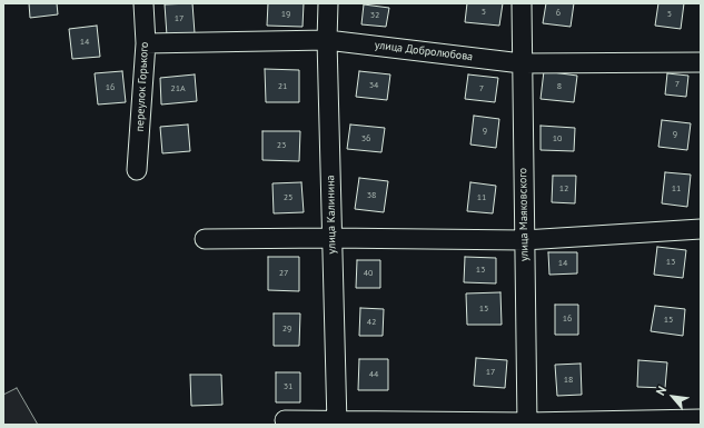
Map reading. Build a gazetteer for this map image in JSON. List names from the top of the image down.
{
  "streets": {
    "street": [
      "улица Добролюбова",
      "переулок Горького",
      "улица Калинина",
      "улица Маяковского"
    ]
  },
  "crossings": [
    ["улица Добролюбова", "переулок Горького"],
    ["улица Добролюбова", "улица Калинина"],
    ["улица Добролюбова", "улица Маяковского"]
  ],
  "house_numbers": [
    "5",
    "6",
    "19",
    "5",
    "32",
    "17",
    "14",
    "7",
    "34",
    "21",
    "8",
    "16",
    "21А",
    "7",
    "9",
    "9",
    "36",
    "10",
    "23",
    "12",
    "11",
    "38",
    "25",
    "11",
    "13",
    "14",
    "13",
    "27",
    "40",
    "15",
    "16",
    "15",
    "42",
    "29",
    "17",
    "44",
    "18",
    "31"
  ],
  "north": "top left"
}
